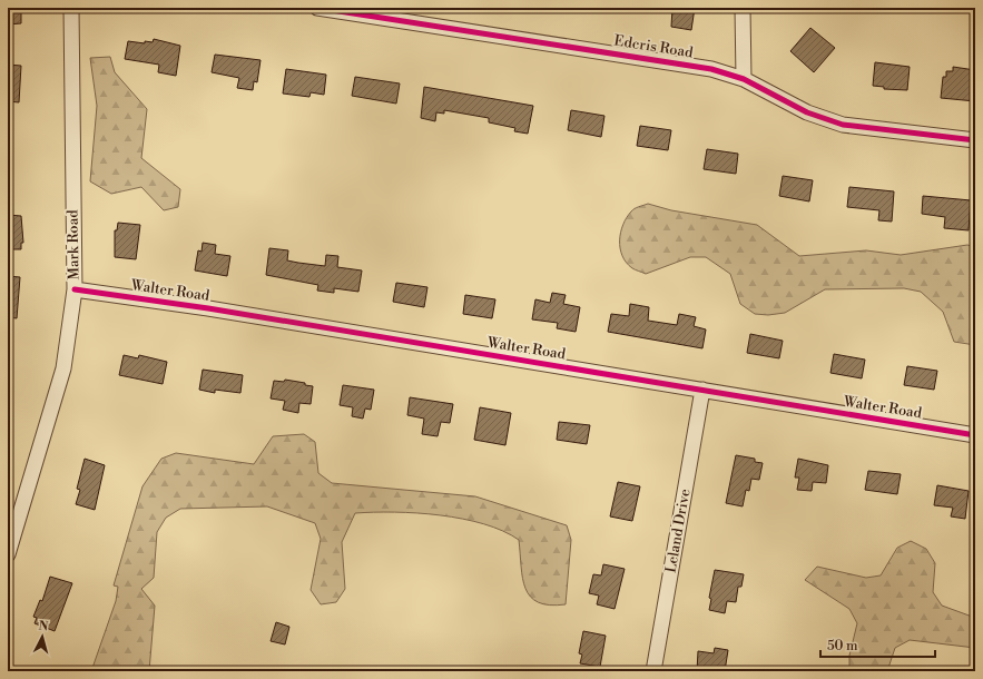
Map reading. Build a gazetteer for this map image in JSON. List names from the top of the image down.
{
  "streets": {
    "street": [
      "Edcris Road",
      "Mark Road",
      "Walter Road",
      "Leland Drive"
    ]
  },
  "crossings": [
    ["Mark Road", "Walter Road"],
    ["Walter Road", "Leland Drive"]
  ],
  "scale_bar": "50 m",
  "north": "top"
}
